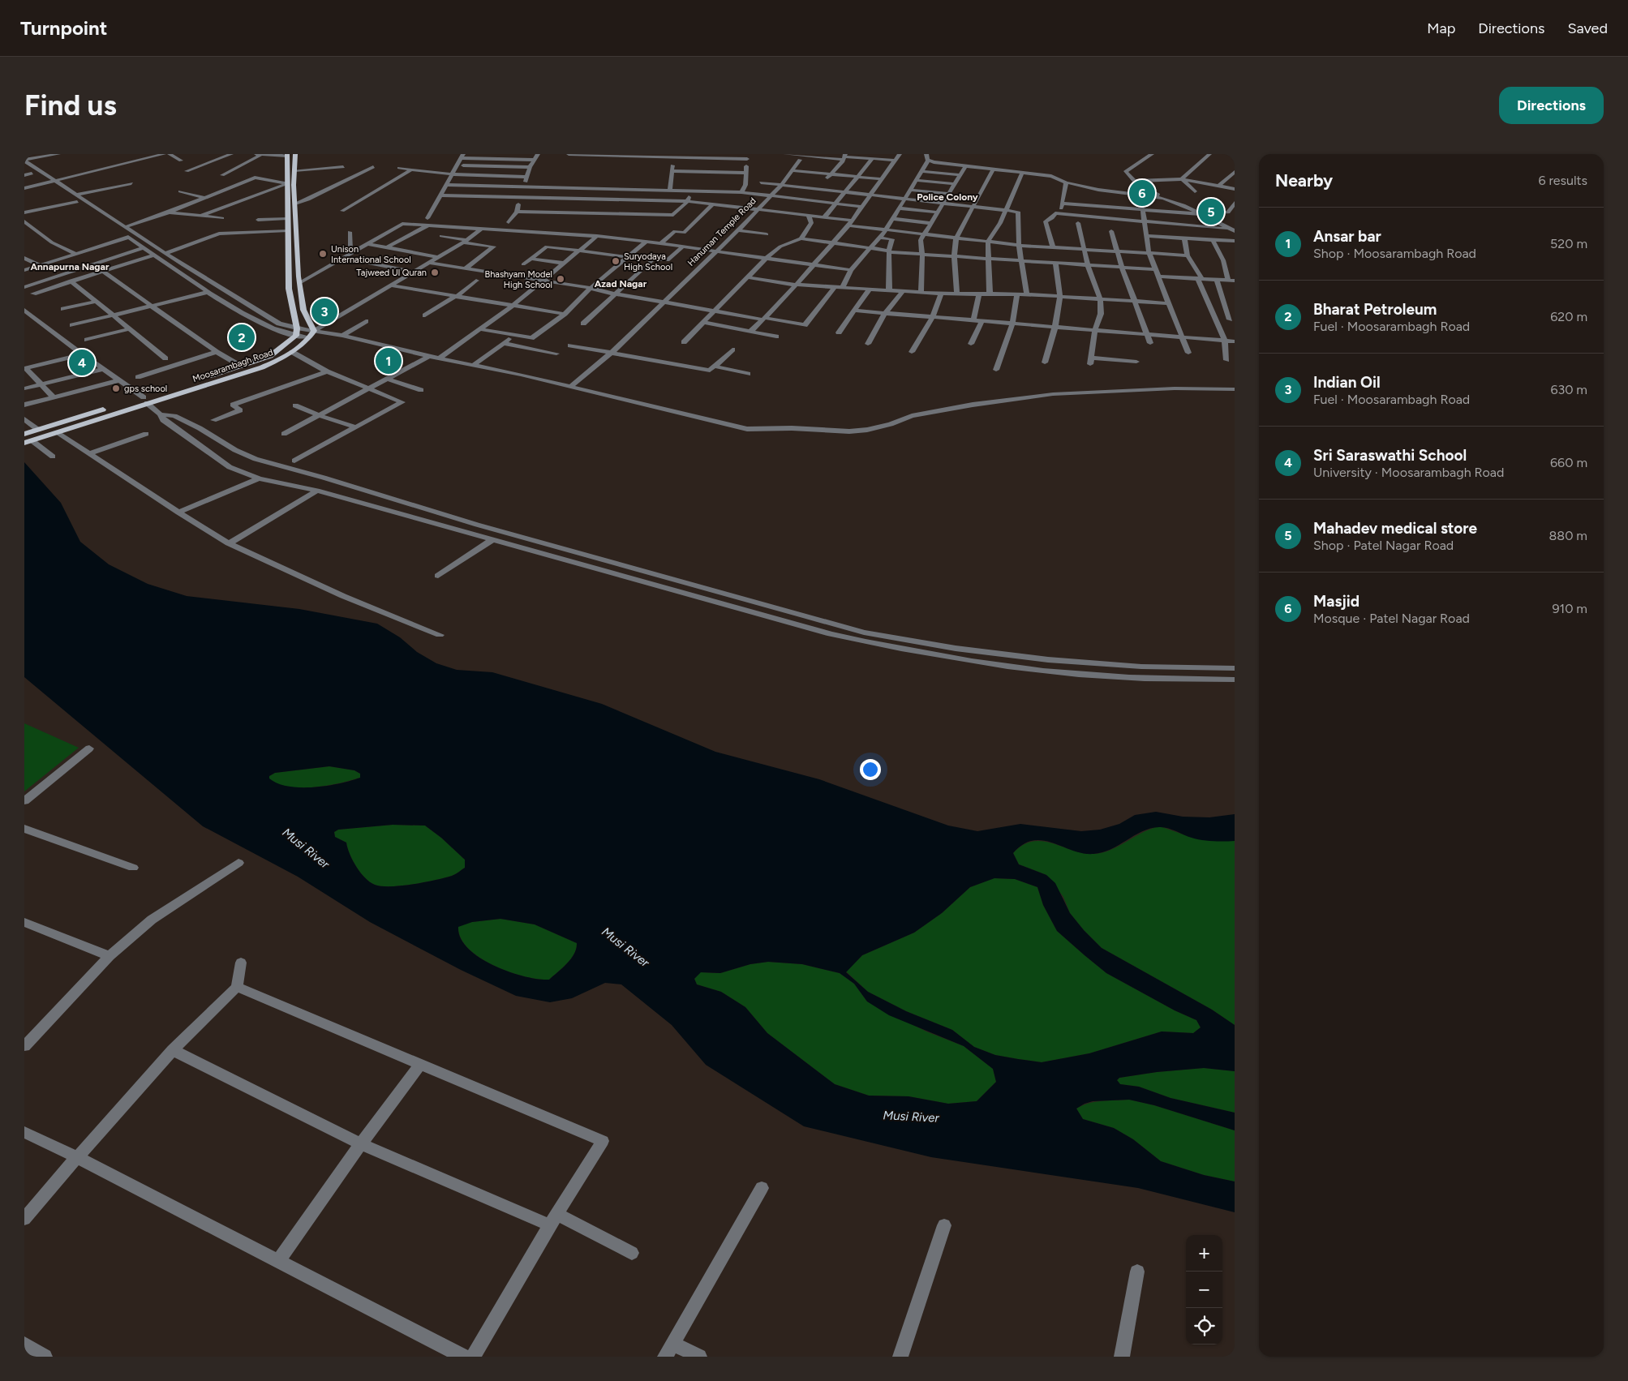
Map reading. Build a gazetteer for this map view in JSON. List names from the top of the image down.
{
  "streets": {
    "main road": ["Moosarambagh Road"],
    "street": ["Hanuman Temple Road"]
  },
  "districts": ["Police Colony", "Annapurna Nagar", "Azad Nagar"],
  "water": ["Musi River"],
  "places": [
    "Unison International School",
    "Suryodaya High School",
    "Tajweed Ul Quran",
    "Bhashyam Model High School",
    "gps school"
  ],
  "page": {
    "header": "Turnpoint",
    "nav": ["Map", "Directions", "Saved"],
    "buttons": "Directions",
    "title": "Find us",
    "heading": ["Nearby", "6 results"],
    "pins": [
      "6",
      "5",
      "3",
      "2",
      "1",
      "4"
    ],
    "list": [
      {
        "mark": "1",
        "name": "Ansar bar",
        "note": "Shop · Moosarambagh Road",
        "value": "520 m"
      },
      {
        "mark": "2",
        "name": "Bharat Petroleum",
        "note": "Fuel · Moosarambagh Road",
        "value": "620 m"
      },
      {
        "mark": "3",
        "name": "Indian Oil",
        "note": "Fuel · Moosarambagh Road",
        "value": "630 m"
      },
      {
        "mark": "4",
        "name": "Sri Saraswathi School",
        "note": "University · Moosarambagh Road",
        "value": "660 m"
      },
      {
        "mark": "5",
        "name": "Mahadev medical store",
        "note": "Shop · Patel Nagar Road",
        "value": "880 m"
      },
      {
        "mark": "6",
        "name": "Masjid",
        "note": "Mosque · Patel Nagar Road",
        "value": "910 m"
      }
    ],
    "map_buttons": ["+", "−"]
  }
}
